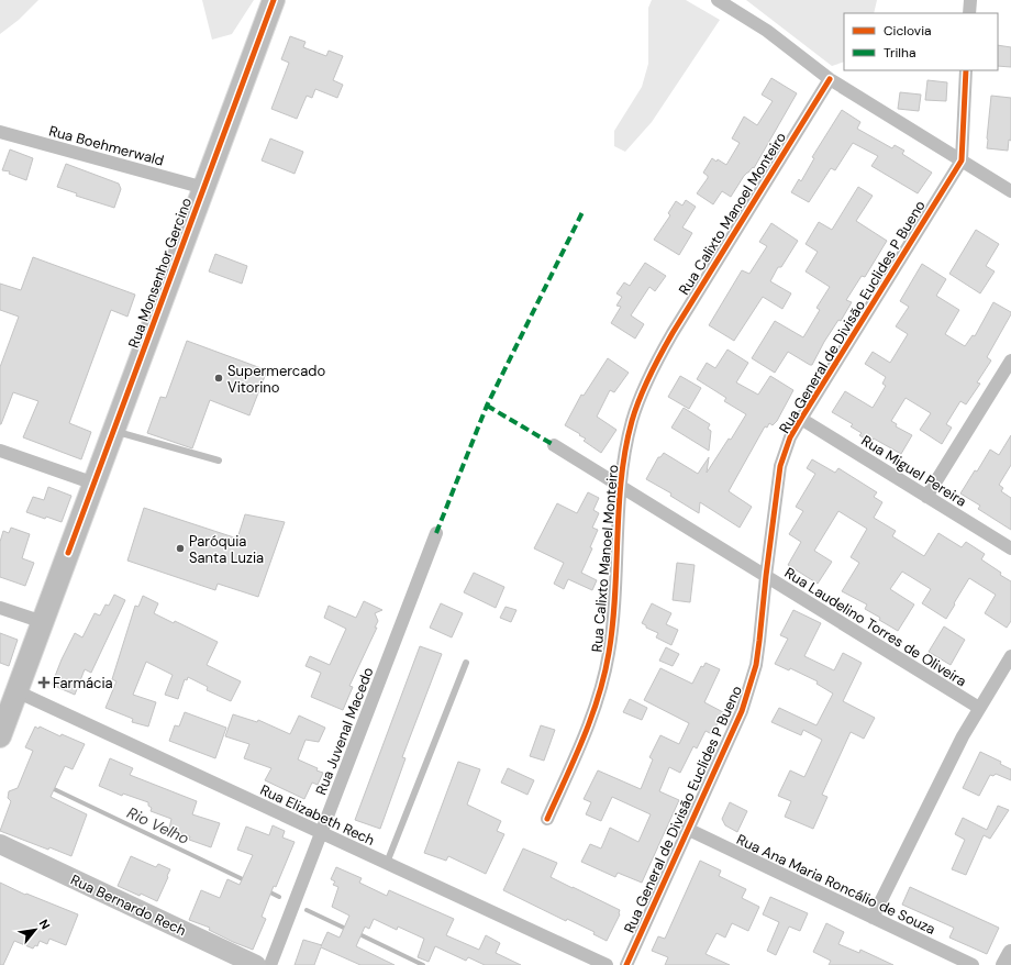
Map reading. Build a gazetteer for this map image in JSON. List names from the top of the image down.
{
  "streets": {
    "main road": ["Rua Monsenhor Gercino", "Rua Bernardo Rech"],
    "street": [
      "Rua Boehmerwald",
      "Rua Calixto Manoel Monteiro",
      "Rua General de Divisão Euclides P Bueno",
      "Rua Miguel Pereira",
      "Rua Laudelino Torres de Oliveira",
      "Rua Juvenal Macedo",
      "Rua Elizabeth Rech",
      "Rua Ana Maria Roncálio de Souza"
    ]
  },
  "crossings": [
    ["Rua Boehmerwald", "Rua Monsenhor Gercino"],
    ["Rua Calixto Manoel Monteiro", "Rua Laudelino Torres de Oliveira"],
    ["Rua Monsenhor Gercino", "Rua Elizabeth Rech"],
    ["Rua General de Divisão Euclides P Bueno", "Rua Miguel Pereira"],
    ["Rua General de Divisão Euclides P Bueno", "Rua Laudelino Torres de Oliveira"],
    ["Rua General de Divisão Euclides P Bueno", "Rua Ana Maria Roncálio de Souza"],
    ["Rua Juvenal Macedo", "Rua Elizabeth Rech"]
  ],
  "water": ["Rio Velho"],
  "places": {
    "other": ["Supermercado Vitorino", "Paróquia Santa Luzia"],
    "health": ["Farmácia"]
  },
  "legend": ["Ciclovia", "Trilha"],
  "north": "top right"
}
